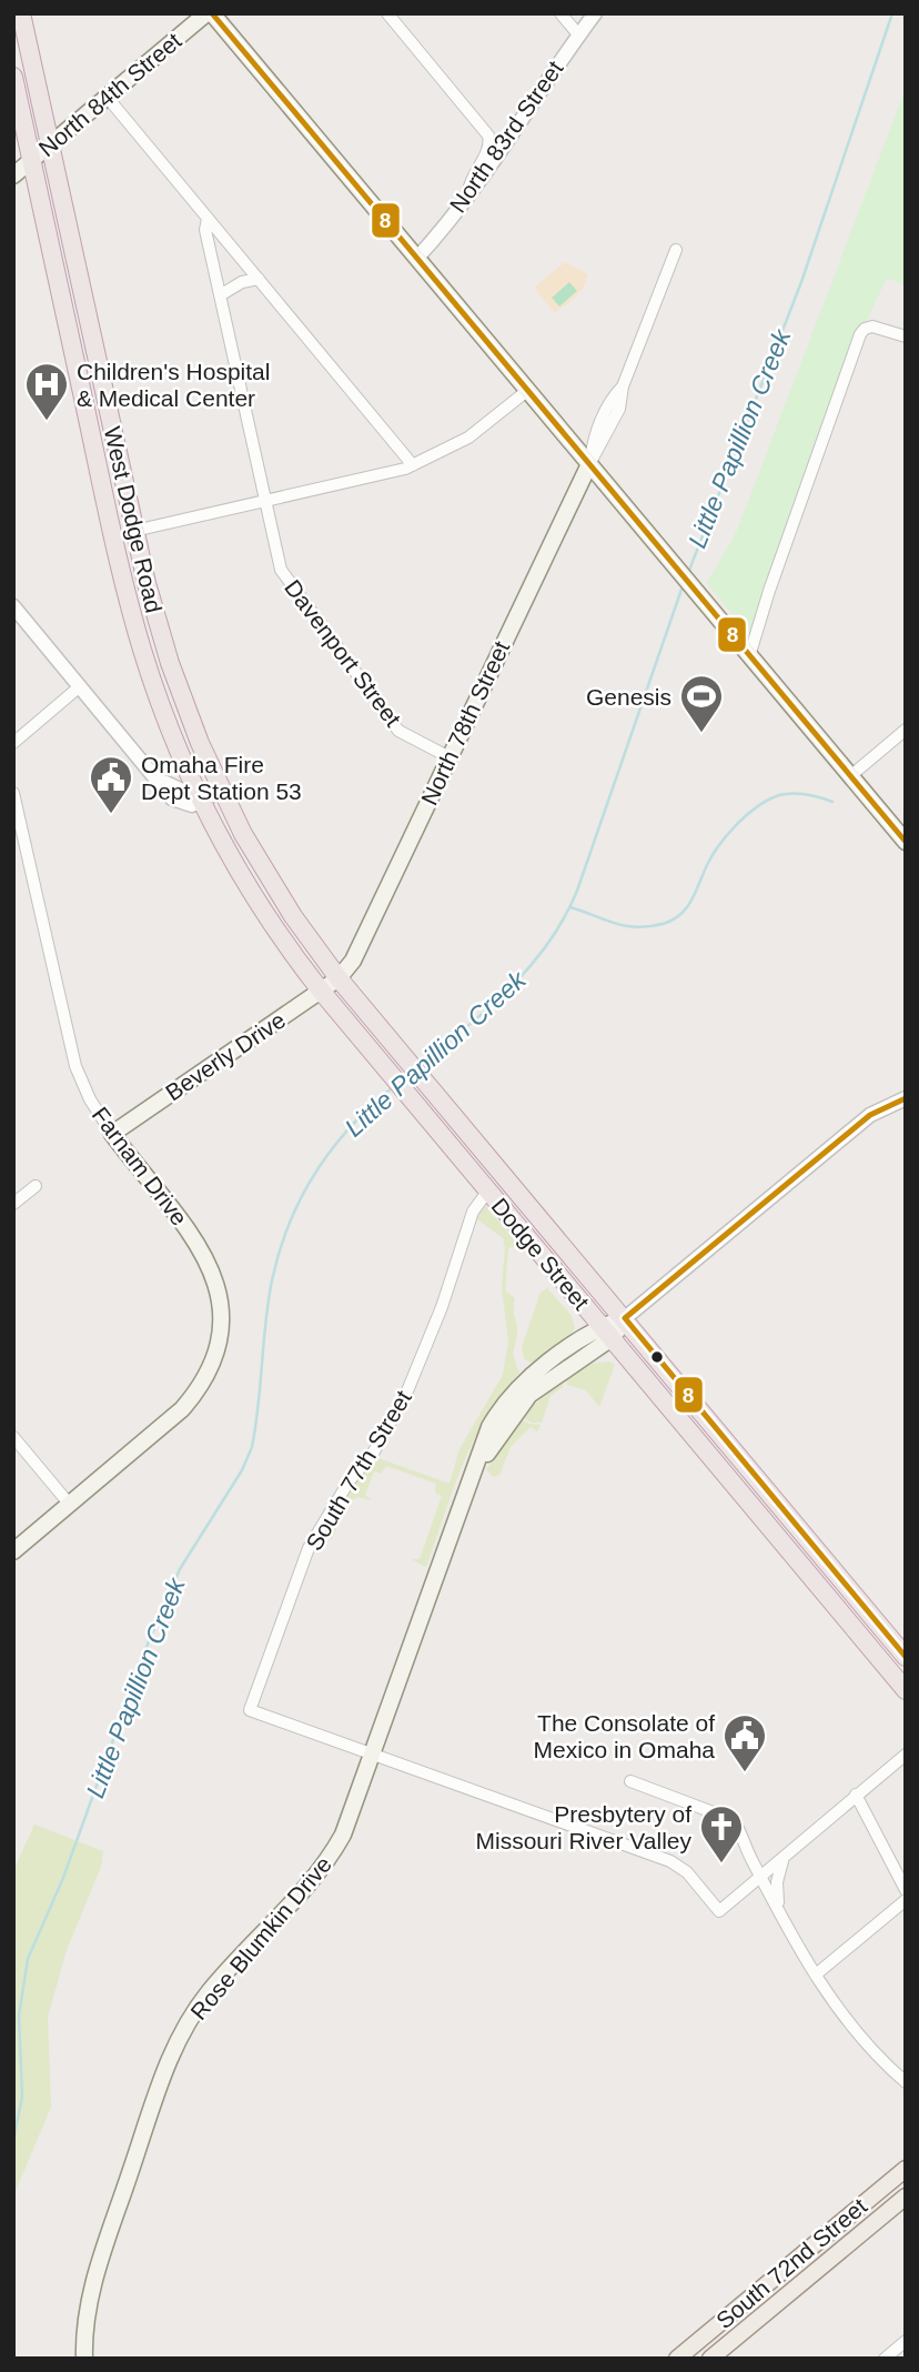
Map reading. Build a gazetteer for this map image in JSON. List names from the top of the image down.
{
  "streets": {
    "highway": ["West Dodge Road", "Dodge Street"],
    "main road": [
      "North 84th Street",
      "North 78th Street",
      "Beverly Drive",
      "Farnam Drive",
      "Rose Blumkin Drive",
      "South 72nd Street"
    ],
    "street": ["North 83rd Street", "Davenport Street", "South 77th Street"]
  },
  "crossings": [
    ["North 84th Street", "West Dodge Road"],
    ["West Dodge Road", "Dodge Street"],
    ["Davenport Street", "North 78th Street"],
    ["North 78th Street", "Beverly Drive"],
    ["North 78th Street", "Dodge Street"],
    ["Beverly Drive", "Farnam Drive"],
    ["Beverly Drive", "Dodge Street"],
    ["Dodge Street", "South 77th Street"],
    ["Dodge Street", "Rose Blumkin Drive"],
    ["South 77th Street", "Rose Blumkin Drive"]
  ],
  "water": ["Little Papillion Creek"],
  "places": {
    "hospital": ["Children's Hospital & Medical Center"],
    "sports": ["Genesis"],
    "public building": ["Omaha Fire Dept Station 53", "The Consolate of Mexico in Omaha"],
    "church": ["Presbytery of Missouri River Valley"]
  },
  "lines": ["transit line 8"]
}
